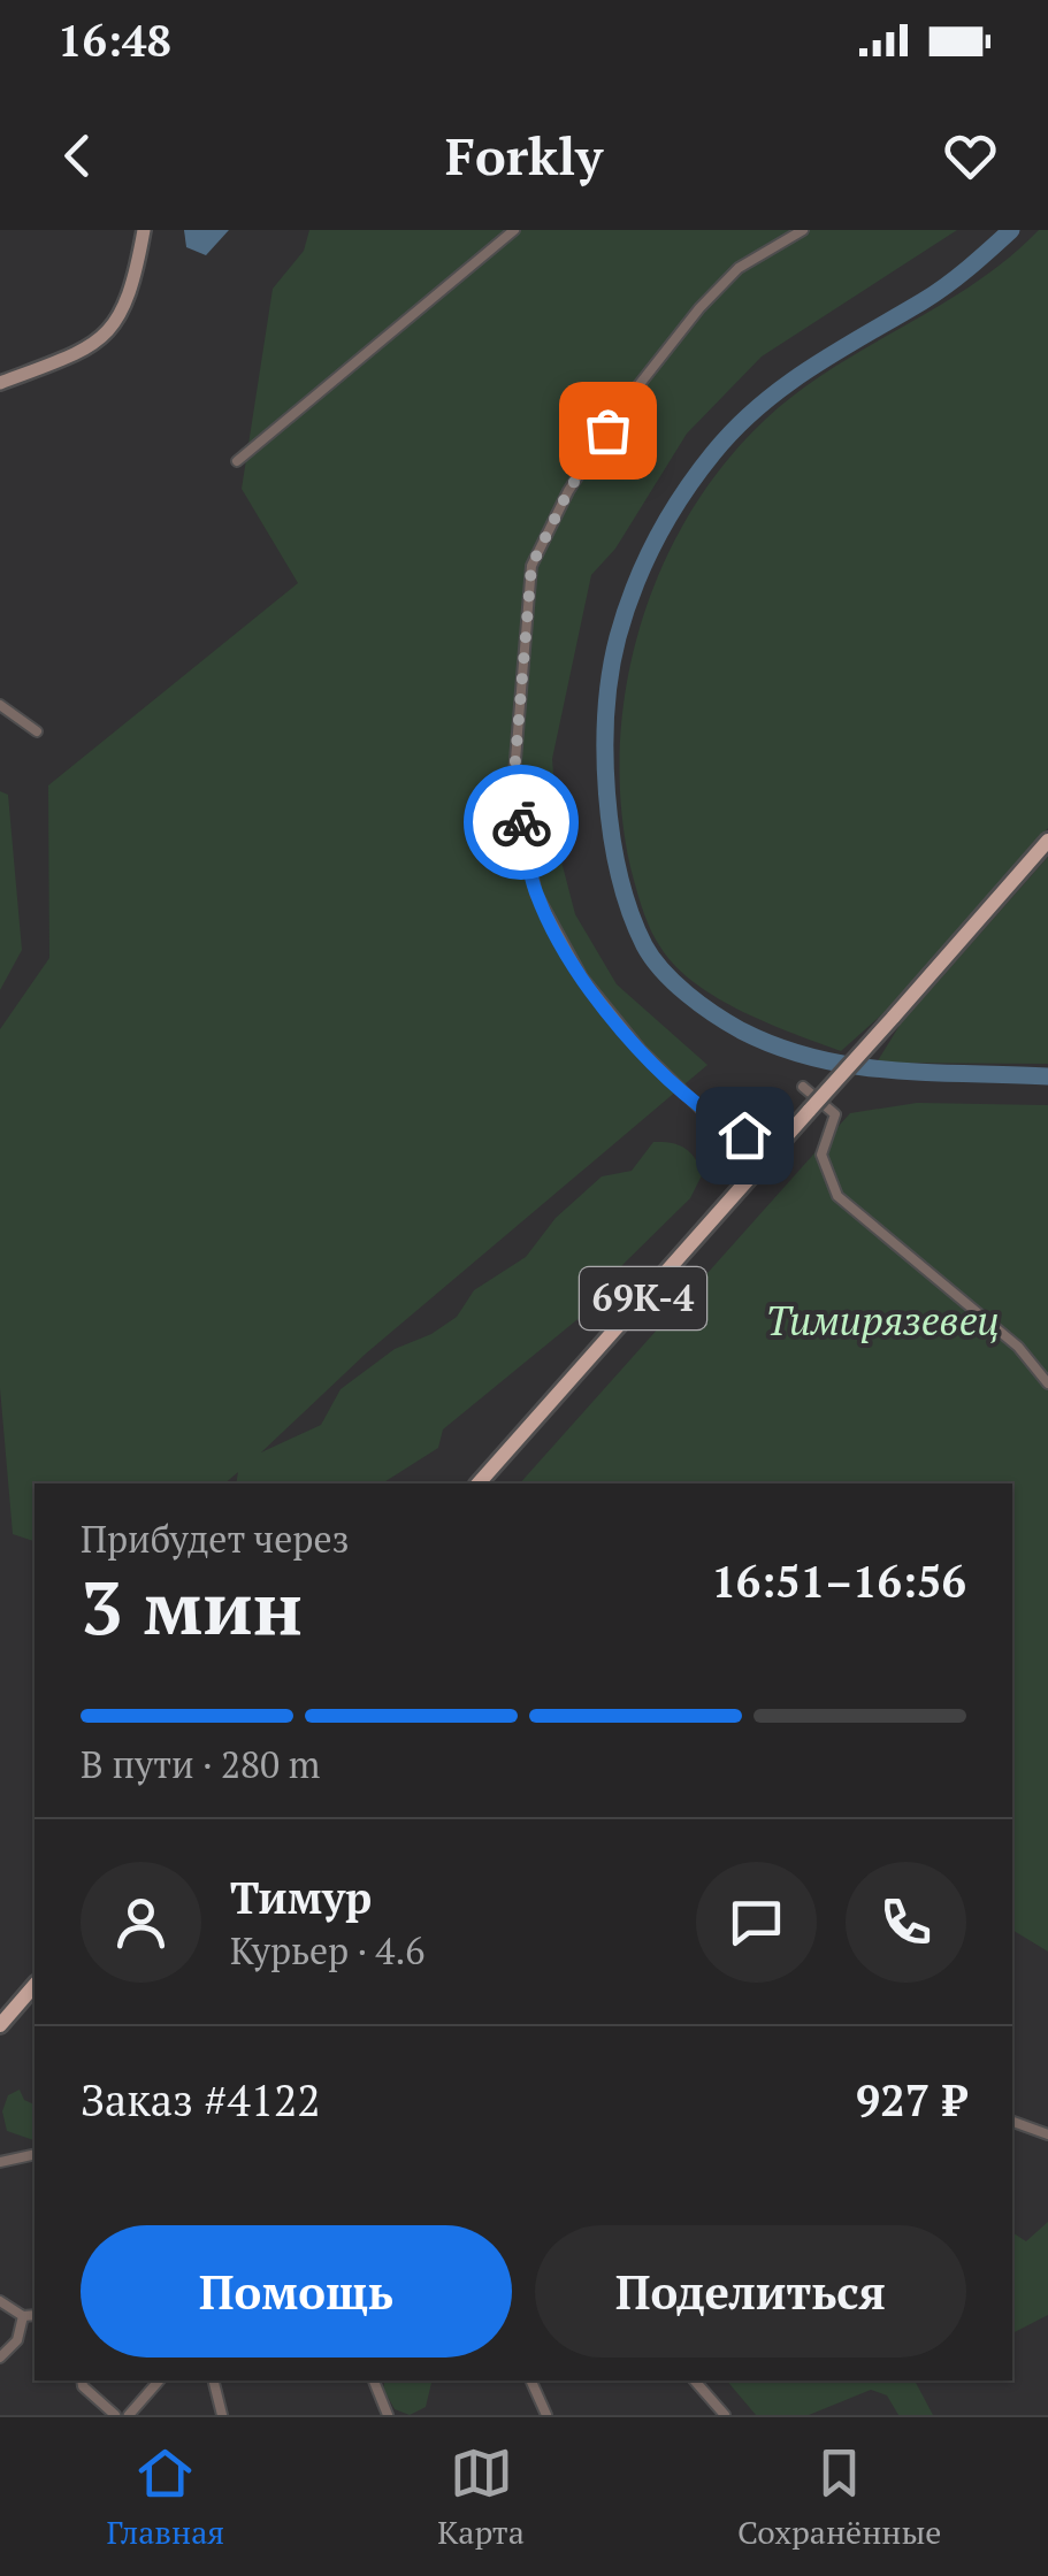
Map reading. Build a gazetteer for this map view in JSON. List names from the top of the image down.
{
  "streets": {
    "main road": ["69К-4"]
  },
  "parks": ["Тимирязевец"],
  "page": {
    "status": "16:48",
    "header": "Forkly",
    "heading": ["3 мин", "Прибудет через", "16:51–16:56"],
    "panel": [
      "Тимур",
      "Курьер · 4.6",
      "Заказ #4122",
      "927 ₽"
    ],
    "bar": "В пути · 280 m",
    "buttons": ["Помощь", "Поделиться"],
    "tabs": ["Главная", "Карта", "Сохранённые"]
  }
}
